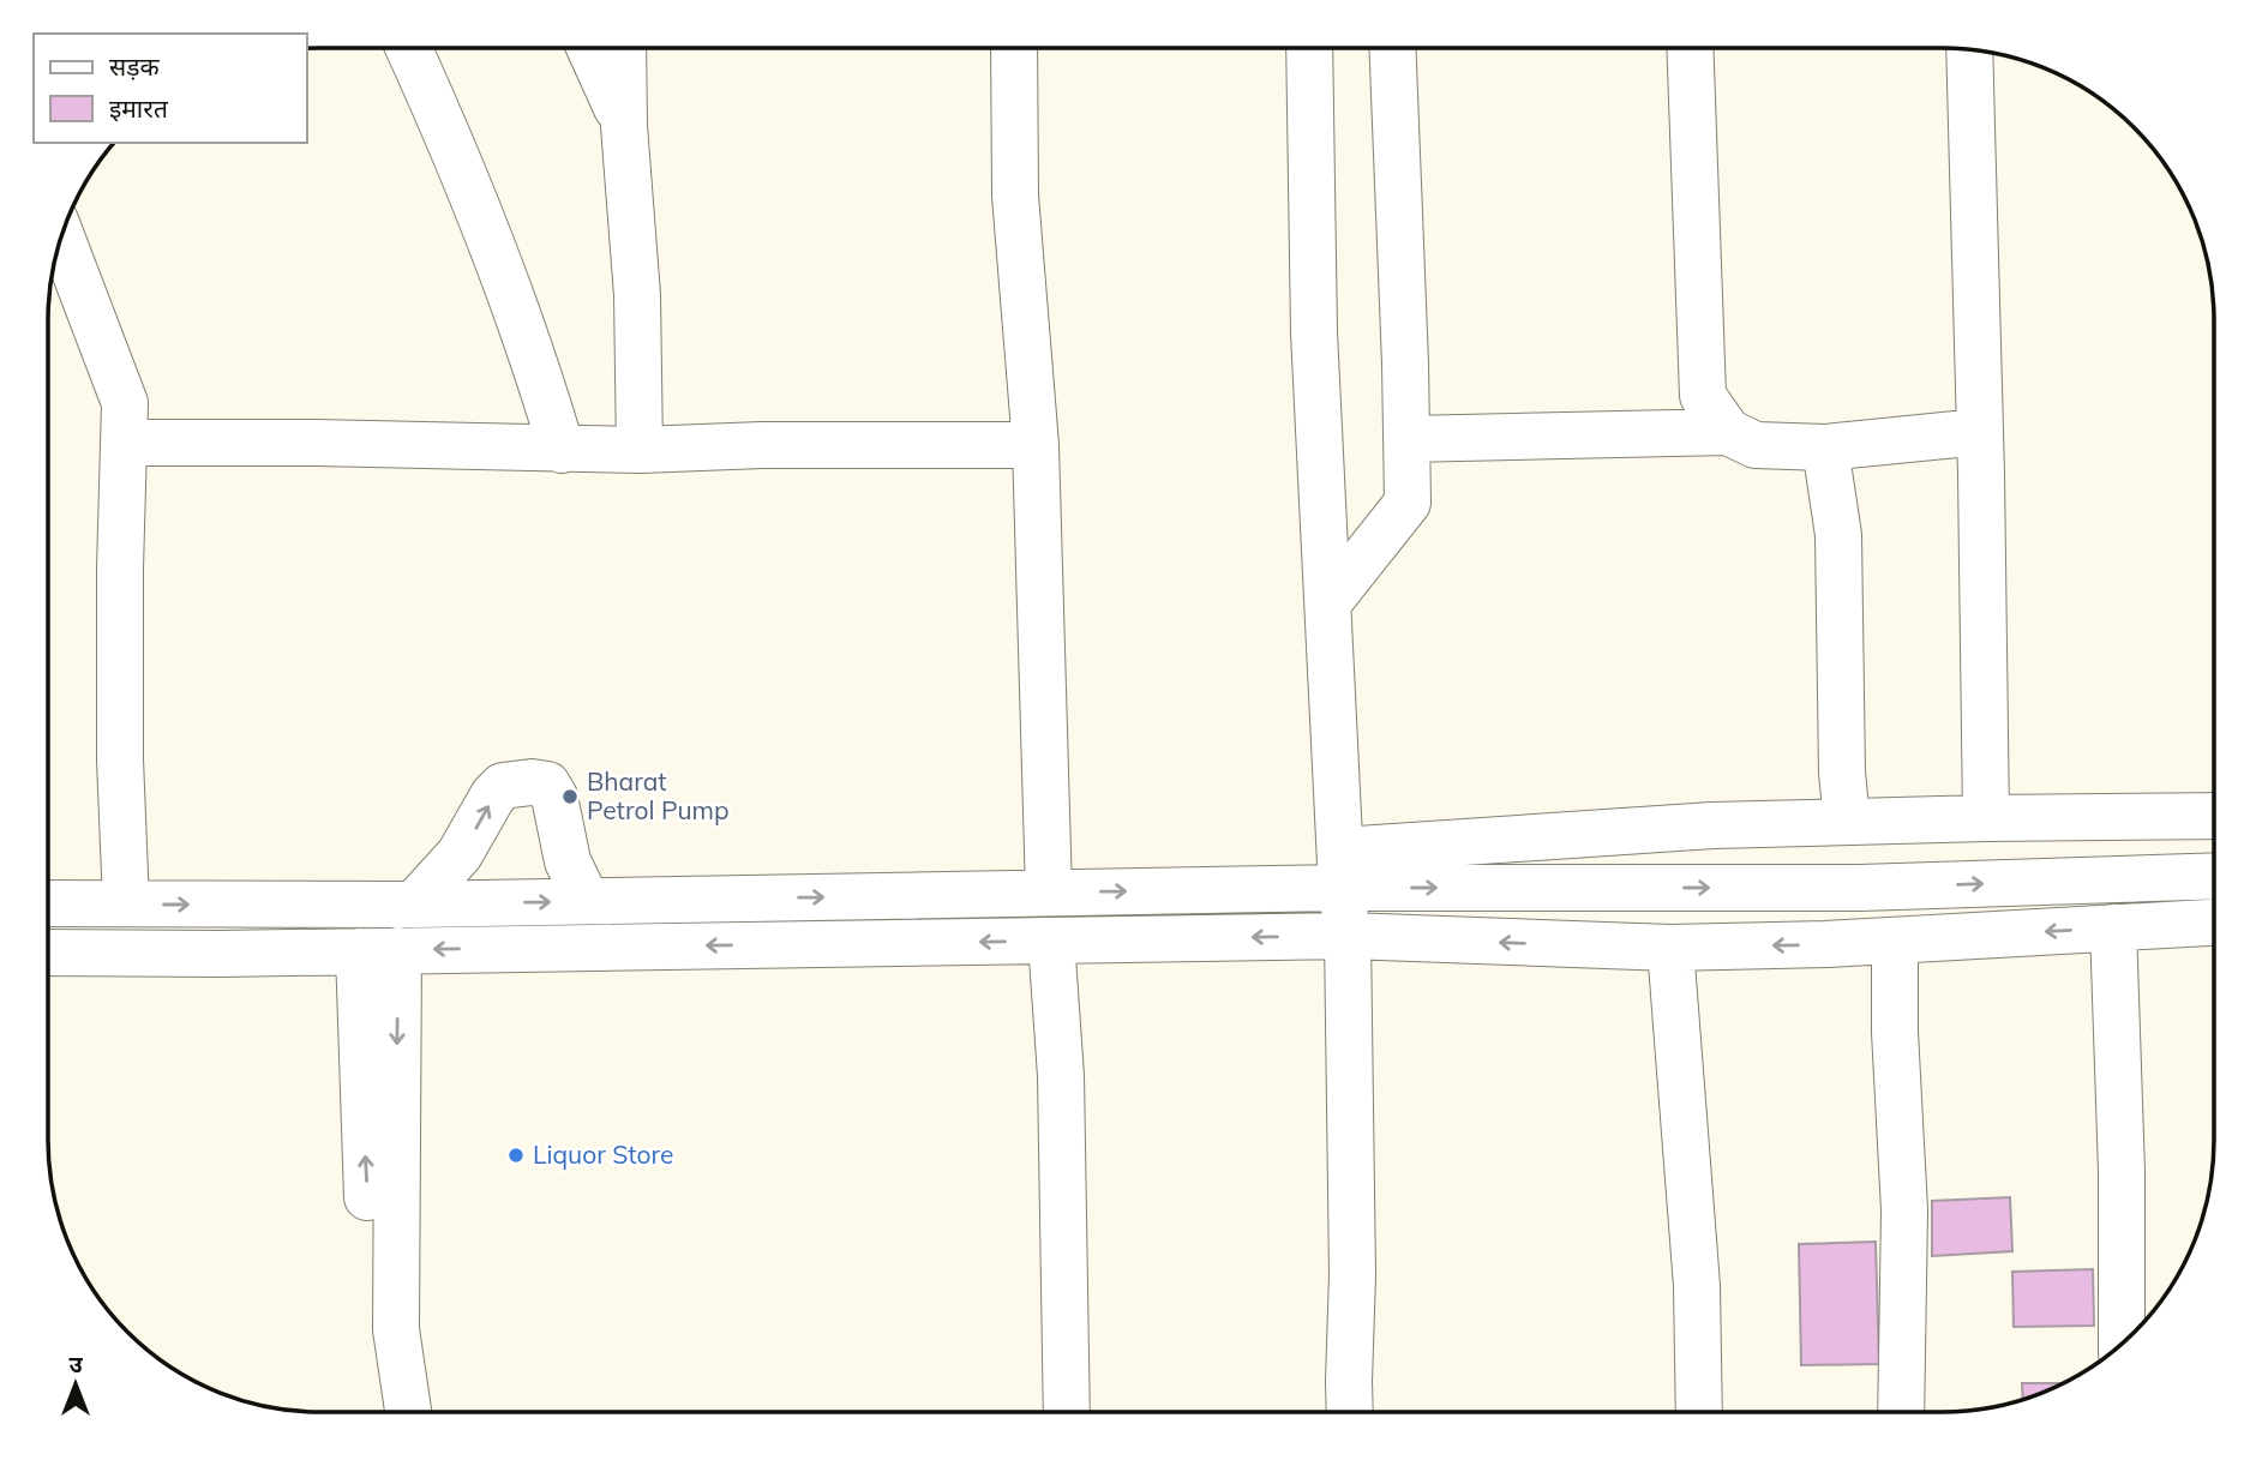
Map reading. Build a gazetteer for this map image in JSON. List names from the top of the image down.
{
  "places": ["Bharat Petrol Pump", "Liquor Store"],
  "legend": ["सड़क", "इमारत"],
  "north": "top"
}
